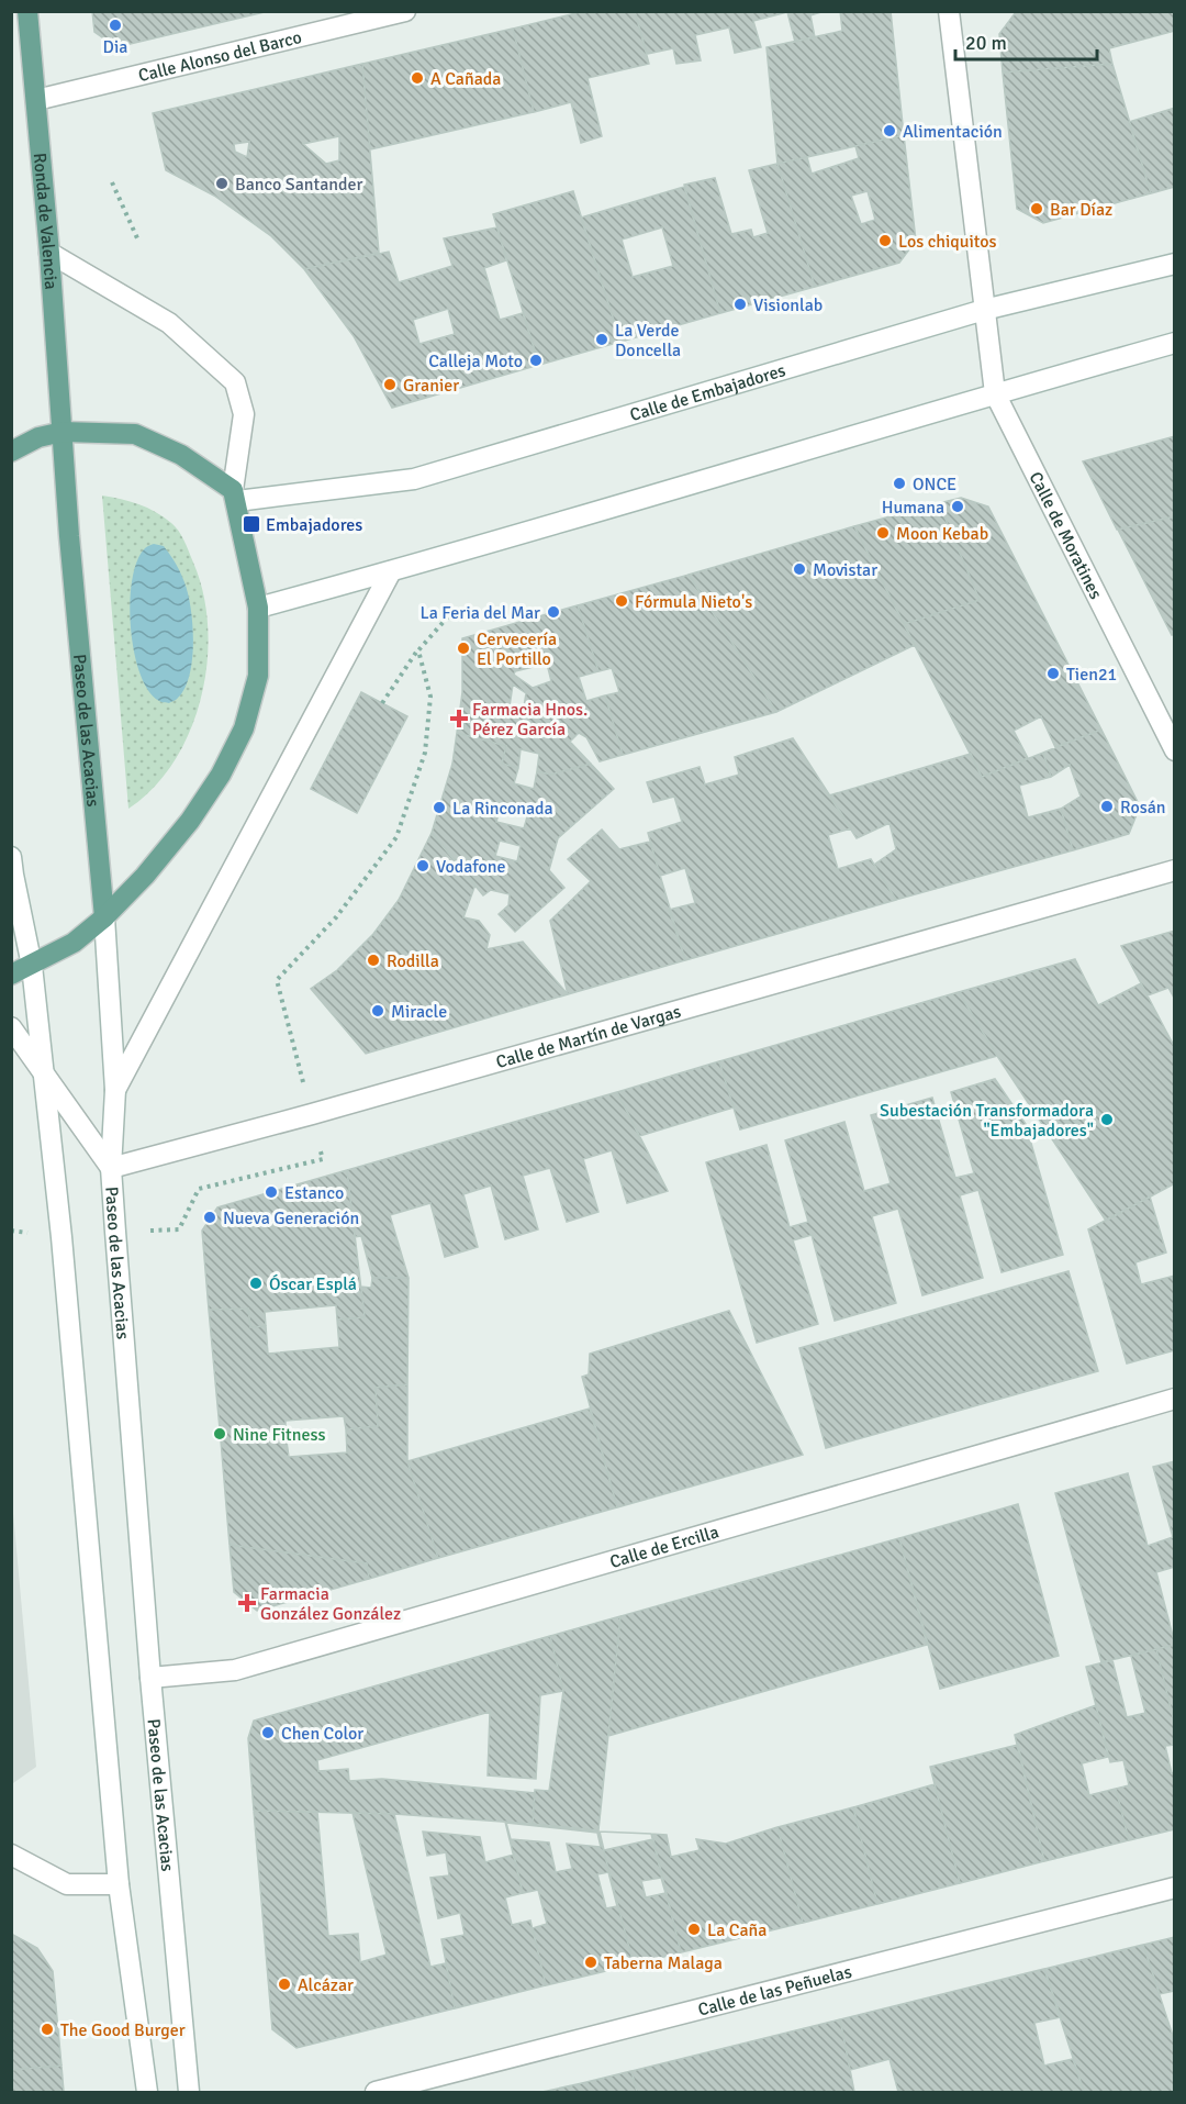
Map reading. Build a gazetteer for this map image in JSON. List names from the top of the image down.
{
  "streets": {
    "main road": ["Ronda de Valencia", "Paseo de las Acacias"],
    "street": [
      "Calle Alonso del Barco",
      "Calle de Embajadores",
      "Calle de Moratines",
      "Calle de Martín de Vargas",
      "Calle de Ercilla",
      "Calle de las Peñuelas"
    ]
  },
  "crossings": [
    ["Calle Alonso del Barco", "Ronda de Valencia"],
    ["Ronda de Valencia", "Paseo de las Acacias"],
    ["Calle de Embajadores", "Calle de Moratines"],
    ["Paseo de las Acacias", "Calle de Martín de Vargas"],
    ["Paseo de las Acacias", "Calle de Ercilla"]
  ],
  "places": {
    "other": [
      "Dia",
      "A Cañada",
      "Alimentación",
      "Banco Santander",
      "Bar Díaz",
      "Los chiquitos",
      "Visionlab",
      "La Verde Doncella",
      "Calleja Moto",
      "Granier",
      "ONCE",
      "Humana",
      "Moon Kebab",
      "Movistar",
      "Fórmula Nieto's",
      "La Feria del Mar",
      "Cervecería El Portillo",
      "Tien21",
      "Rosán",
      "La Rinconada",
      "Vodafone",
      "Rodilla",
      "Miracle",
      "Subestación Transformadora \"Embajadores\"",
      "Estanco",
      "Nueva Generación",
      "Óscar Esplá",
      "Nine Fitness",
      "Chen Color",
      "La Caña",
      "Taberna Malaga",
      "Alcázar",
      "The Good Burger"
    ],
    "transit": ["Embajadores"],
    "health": ["Farmacia Hnos. Pérez García", "Farmacia González González"]
  },
  "scale_bar": "20 m"
}
